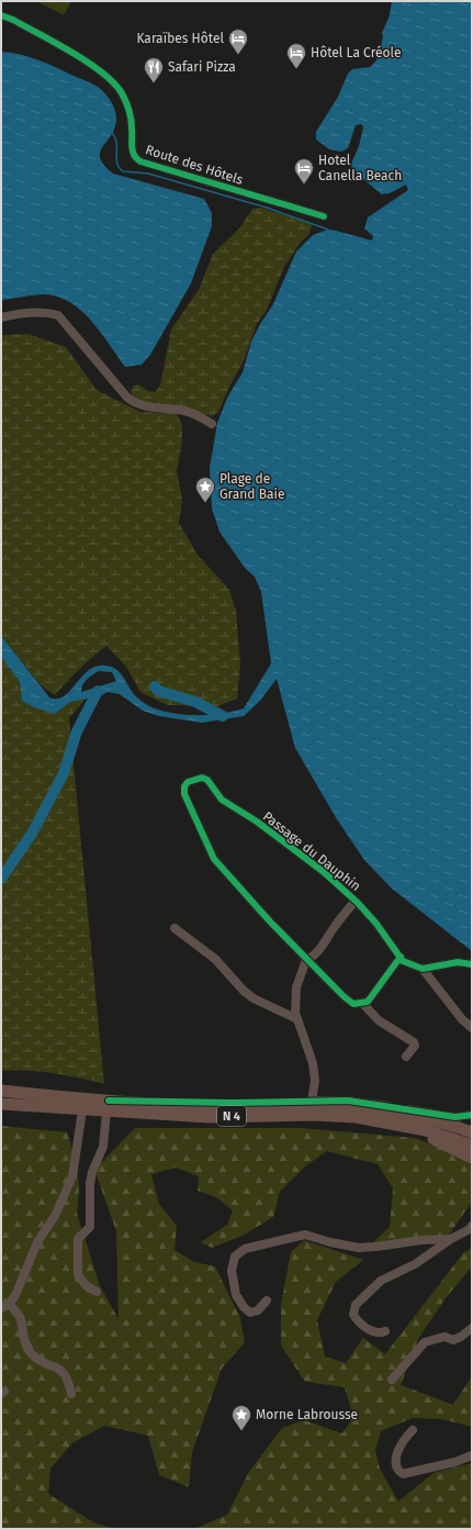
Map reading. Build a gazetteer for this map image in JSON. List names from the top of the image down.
{
  "streets": {
    "highway": ["N 4"],
    "street": ["Route des Hôtels", "Passage du Dauphin"]
  },
  "places": {
    "hotel": ["Karaïbes Hôtel", "Hôtel La Créole", "Hotel Canella Beach"],
    "restaurant": ["Safari Pizza"],
    "place": ["Plage de Grand Baie", "Morne Labrousse"]
  }
}
